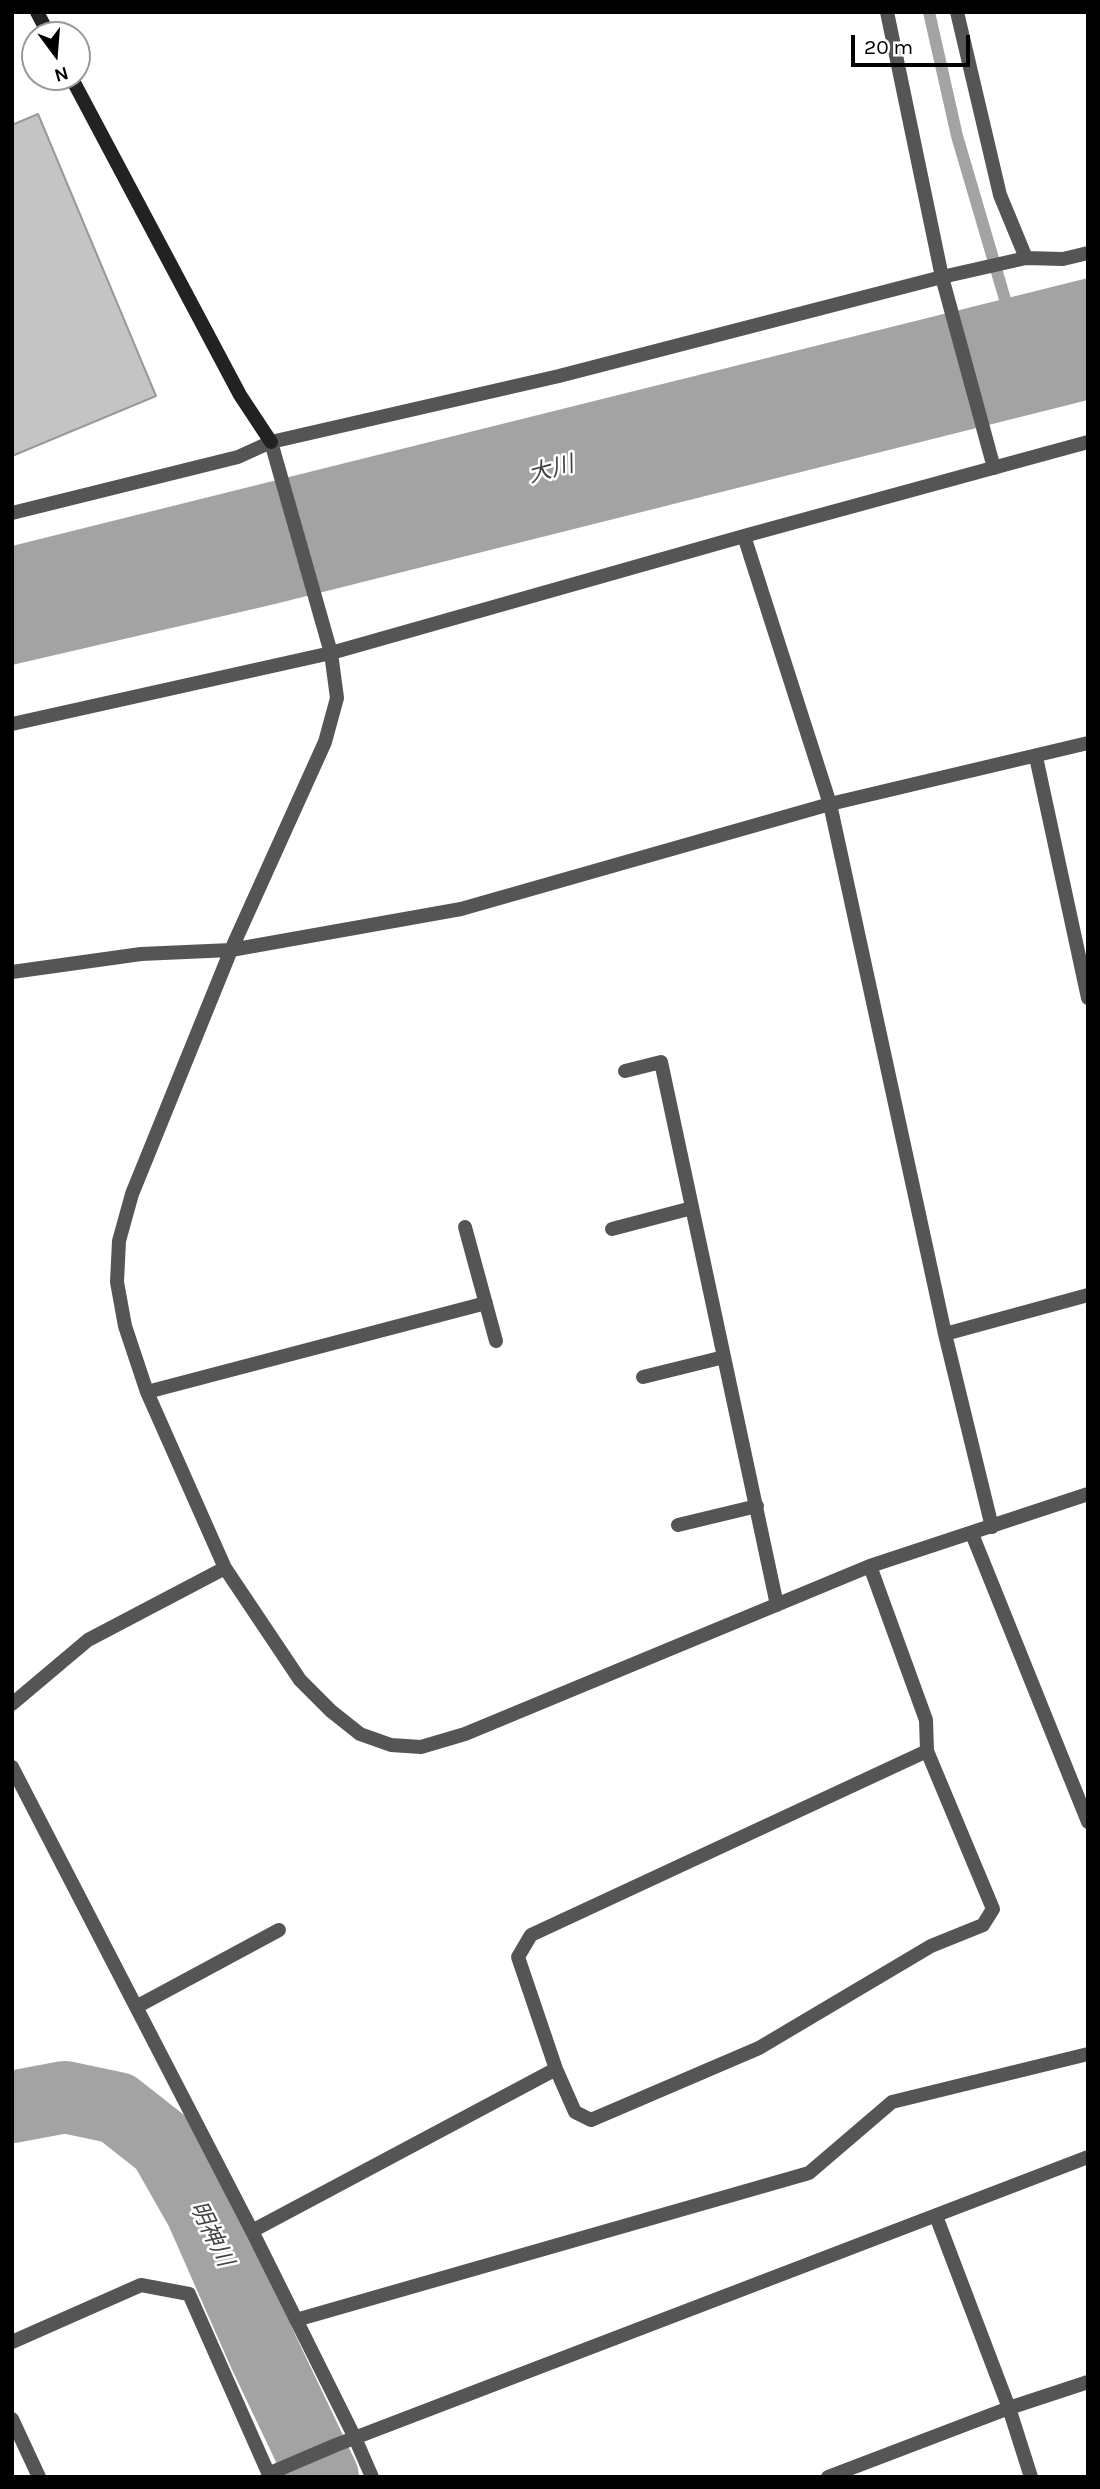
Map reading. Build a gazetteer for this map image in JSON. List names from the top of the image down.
{
  "water": ["大川", "明神川"],
  "scale_bar": "20 m",
  "north": "bottom"
}
